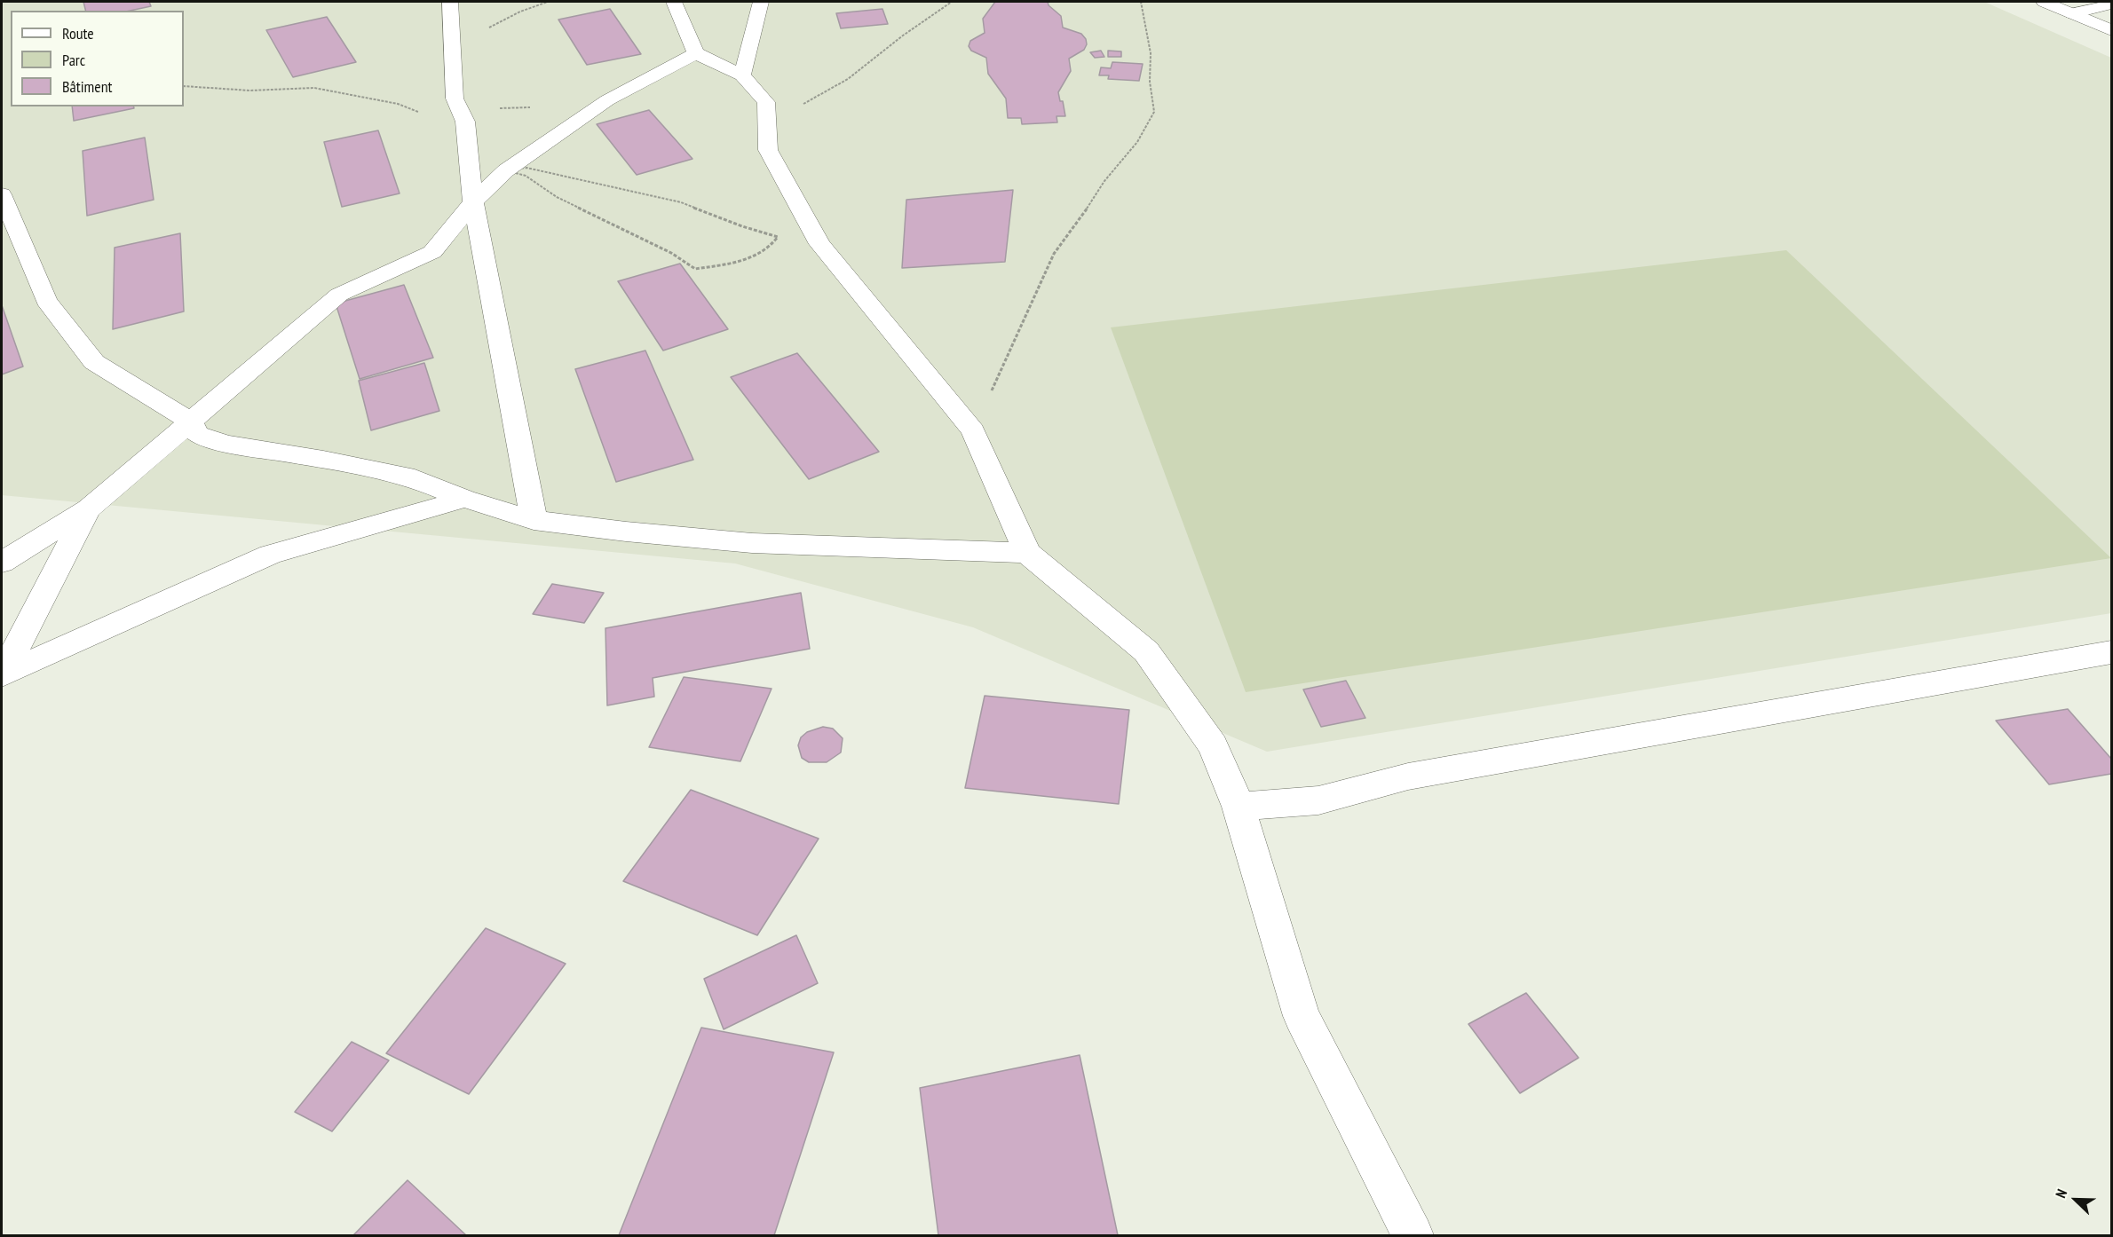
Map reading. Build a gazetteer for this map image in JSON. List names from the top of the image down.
{
  "legend": ["Route", "Parc", "Bâtiment"],
  "north": "top left"
}
